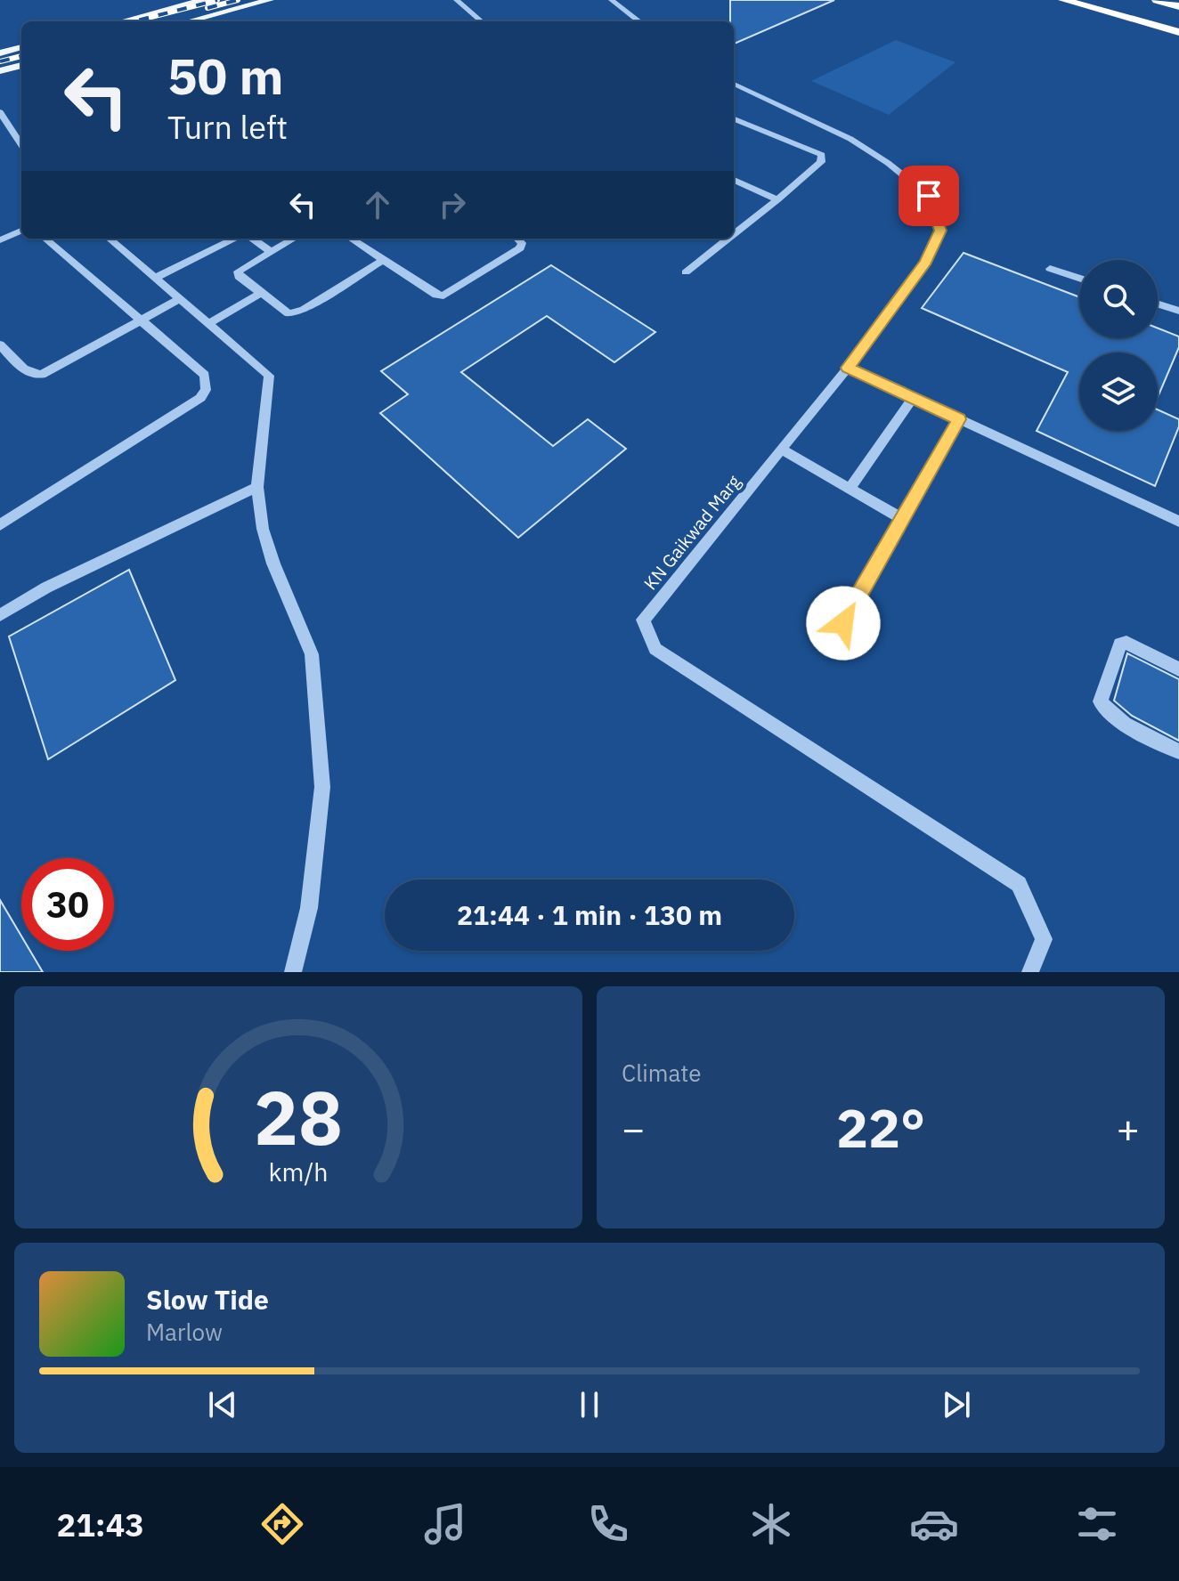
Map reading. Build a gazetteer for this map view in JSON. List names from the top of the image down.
{
  "streets": {
    "street": ["KN Gaikwad Marg"]
  },
  "page": {
    "turn": ["50 m", "Turn left"],
    "limit": "30",
    "trip": "21:44 · 1 min · 130 m",
    "tile": "Climate",
    "heat": ["−", "22°", "+"],
    "song": ["Slow Tide", "Marlow"],
    "tabs": "21:43",
    "gauge": ["28", "km/h"]
  }
}
